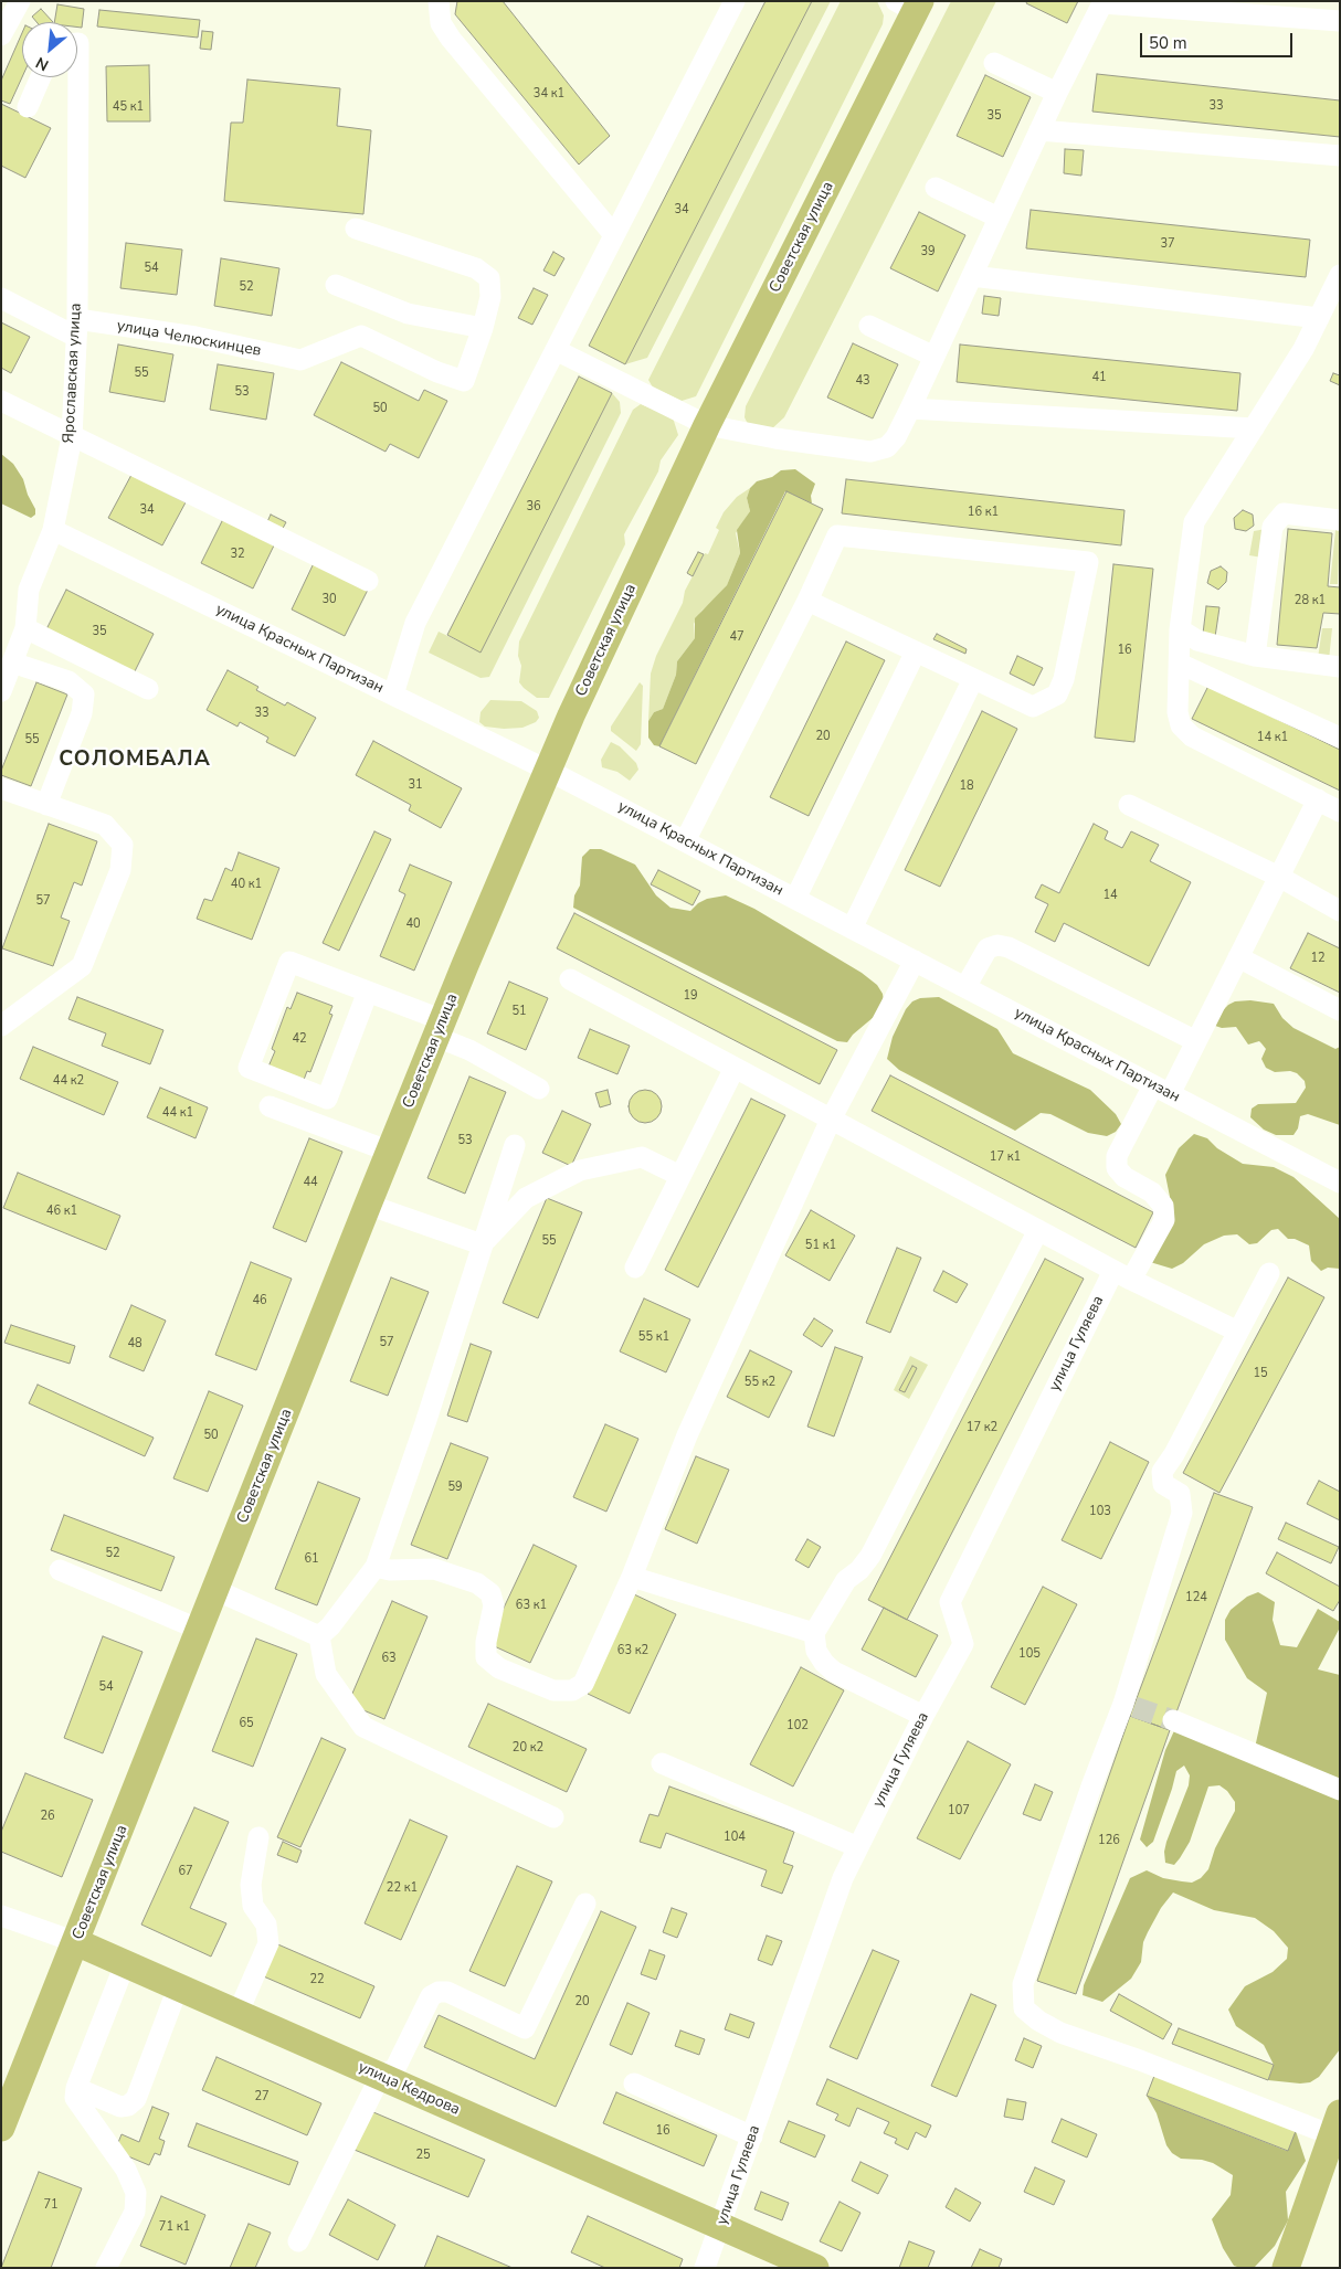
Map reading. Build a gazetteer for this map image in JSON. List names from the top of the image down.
{
  "streets": {
    "main road": ["Советская улица", "улица Кедрова"],
    "street": [
      "улица Челюскинцев",
      "Ярославская улица",
      "улица Красных Партизан",
      "улица Гуляева"
    ]
  },
  "crossings": [
    ["Советская улица", "улица Красных Партизан"],
    ["Советская улица", "улица Кедрова"],
    ["улица Челюскинцев", "Ярославская улица"],
    ["Ярославская улица", "улица Красных Партизан"],
    ["улица Красных Партизан", "улица Гуляева"],
    ["улица Гуляева", "улица Кедрова"]
  ],
  "districts": ["СОЛОМБАЛА"],
  "house_numbers": [
    "34 к1",
    "33",
    "45 к1",
    "35",
    "34",
    "37",
    "39",
    "54",
    "52",
    "55",
    "41",
    "43",
    "53",
    "50",
    "36",
    "34",
    "16 к1",
    "32",
    "30",
    "28 к1",
    "35",
    "47",
    "16",
    "33",
    "20",
    "14 к1",
    "55",
    "31",
    "18",
    "40 к1",
    "14",
    "57",
    "40",
    "12",
    "19",
    "51",
    "42",
    "44 к2",
    "44 к1",
    "53",
    "17 к1",
    "44",
    "46 к1",
    "55",
    "51 к1",
    "46",
    "55 к1",
    "57",
    "48",
    "15",
    "55 к2",
    "17 к2",
    "50",
    "59",
    "103",
    "52",
    "61",
    "124",
    "63 к1",
    "63 к2",
    "105",
    "63",
    "54",
    "65",
    "102",
    "20 к2",
    "107",
    "26",
    "104",
    "126",
    "67",
    "22 к1",
    "22",
    "20",
    "27",
    "16",
    "25",
    "71",
    "71 к1"
  ],
  "scale_bar": "50 m",
  "north": "bottom left"
}
